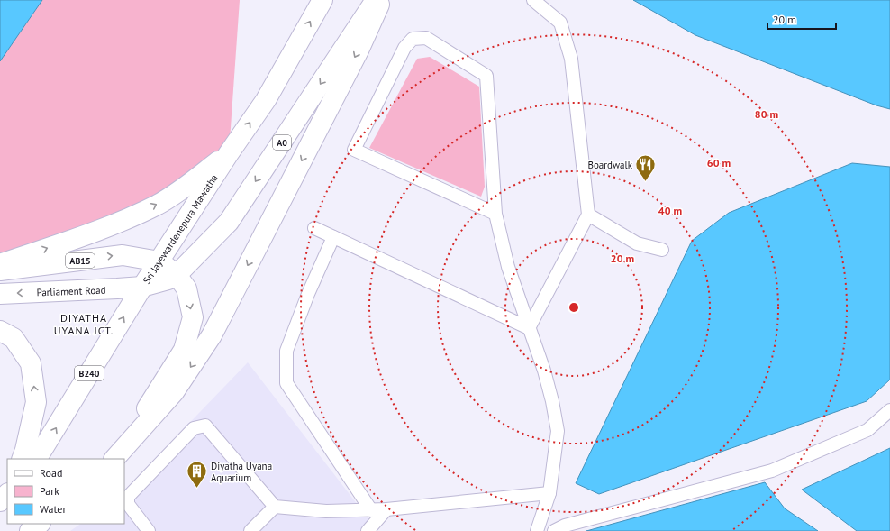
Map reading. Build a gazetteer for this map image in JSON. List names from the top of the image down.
{
  "streets": {
    "main road": [
      "A0",
      "Sri Jayewardenepura Mawatha",
      "AB15",
      "Parliament Road",
      "B240"
    ]
  },
  "crossings": [
    ["Sri Jayewardenepura Mawatha", "AB15"],
    ["Sri Jayewardenepura Mawatha", "Parliament Road"],
    ["Sri Jayewardenepura Mawatha", "B240"],
    ["Parliament Road", "B240"]
  ],
  "districts": ["DIYATHA UYANA JCT."],
  "places": {
    "restaurant": ["Boardwalk"],
    "building": ["Diyatha Uyana Aquarium"]
  },
  "legend": ["Road", "Park", "Water"],
  "scale_bar": "20 m",
  "rings": [
    "80 m",
    "60 m",
    "40 m",
    "20 m"
  ]
}
